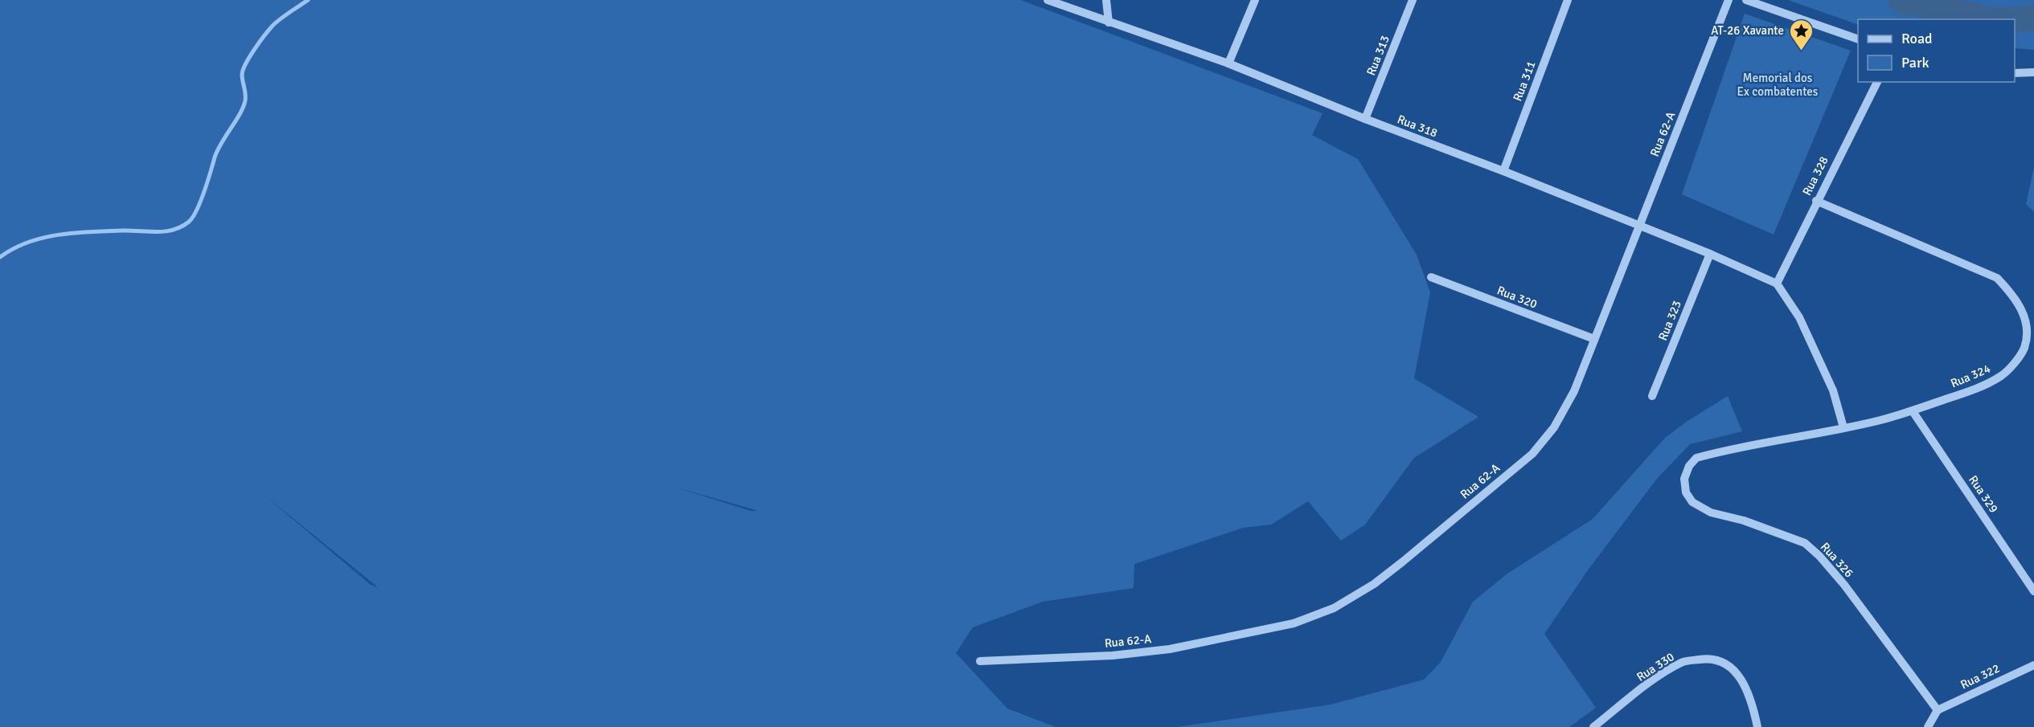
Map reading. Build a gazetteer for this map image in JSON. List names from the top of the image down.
{
  "streets": {
    "street": [
      "Rua 313",
      "Rua 311",
      "Rua 318",
      "Rua 62-A",
      "Rua 328",
      "Rua 320",
      "Rua 323",
      "Rua 324",
      "Rua 329",
      "Rua 326",
      "Rua 330",
      "Rua 322"
    ]
  },
  "crossings": [
    ["Rua 313", "Rua 318"],
    ["Rua 311", "Rua 318"],
    ["Rua 318", "Rua 62-A"],
    ["Rua 318", "Rua 328"],
    ["Rua 318", "Rua 323"],
    ["Rua 62-A", "Rua 320"],
    ["Rua 328", "Rua 324"],
    ["Rua 324", "Rua 329"],
    ["Rua 324", "Rua 326"],
    ["Rua 326", "Rua 322"]
  ],
  "parks": ["Memorial dos Ex combatentes"],
  "places": {
    "place": ["AT-26 Xavante"]
  },
  "legend": ["Road", "Park"]
}
